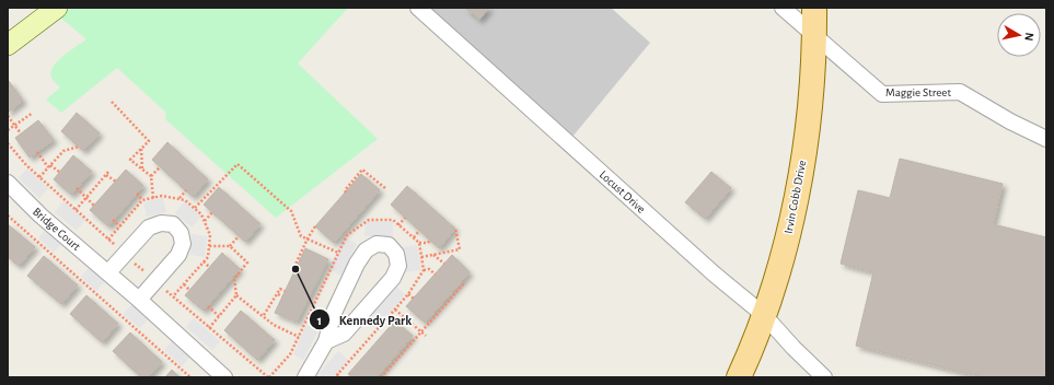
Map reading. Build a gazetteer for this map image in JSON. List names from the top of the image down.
{
  "streets": {
    "main road": ["Irvin Cobb Drive"],
    "street": ["Maggie Street", "Locust Drive", "Bridge Court"]
  },
  "crossings": [
    ["Maggie Street", "Irvin Cobb Drive"],
    ["Locust Drive", "Irvin Cobb Drive"]
  ],
  "places": ["Kennedy Park"],
  "north": "right"
}
